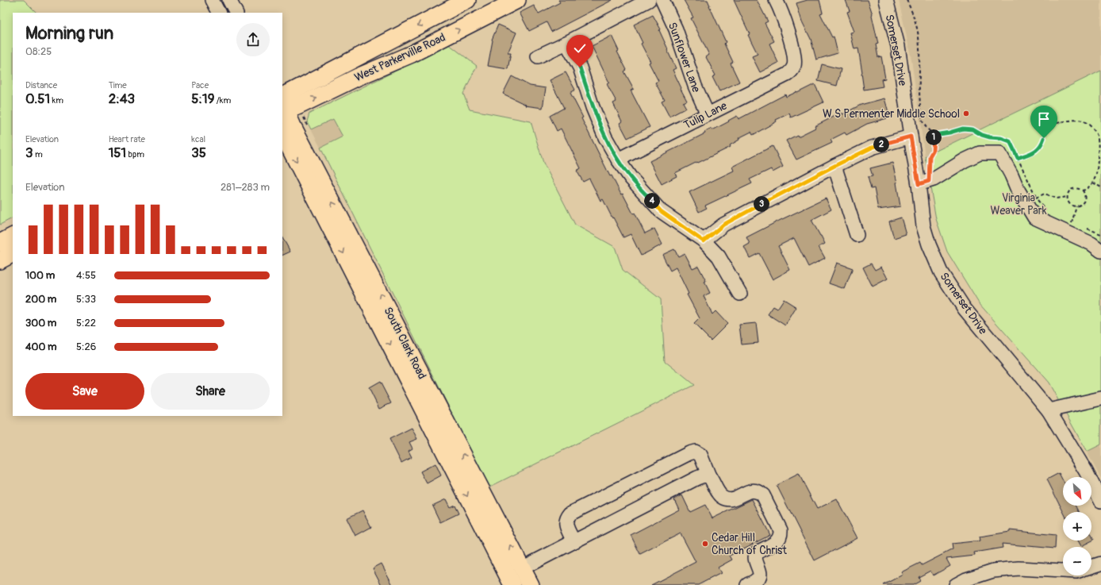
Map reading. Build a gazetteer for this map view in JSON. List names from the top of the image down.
{
  "streets": {
    "main road": ["West Parkerville Road", "South Clark Road"],
    "street": ["Somerset Drive", "Sunflower Lane", "Tulip Lane"]
  },
  "crossings": [
    ["West Parkerville Road", "South Clark Road"],
    ["Sunflower Lane", "Tulip Lane"]
  ],
  "parks": ["Virginia Weaver Park"],
  "places": ["W S Permenter Middle School", "Cedar Hill Church of Christ"],
  "north": "bottom right",
  "page": {
    "heading": ["Morning run", "08:25"],
    "stats": [
      ["Distance", "0.51 km"],
      ["Time", "2:43"],
      ["Pace", "5:19 /km"],
      ["Elevation", "3 m"],
      ["Heart rate", "151 bpm"],
      ["kcal", "35"]
    ],
    "pins": [
      "1",
      "2",
      "4",
      "3"
    ],
    "chart": ["Elevation", "281–283 m"],
    "list": [
      {
        "name": "100 m",
        "note": "4:55"
      },
      {
        "name": "200 m",
        "note": "5:33"
      },
      {
        "name": "300 m",
        "note": "5:22"
      },
      {
        "name": "400 m",
        "note": "5:26"
      }
    ],
    "buttons": ["Save", "Share"],
    "map_buttons": ["+", "−"]
  }
}
